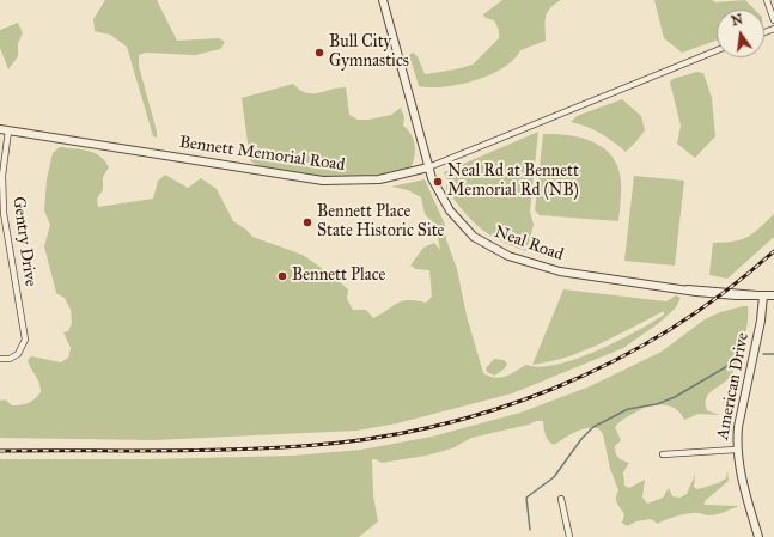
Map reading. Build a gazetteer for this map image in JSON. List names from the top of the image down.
{
  "streets": {
    "street": [
      "Bennett Memorial Road",
      "Gentry Drive",
      "Neal Road",
      "American Drive"
    ]
  },
  "crossings": [
    ["Bennett Memorial Road", "Gentry Drive"],
    ["Bennett Memorial Road", "Neal Road"],
    ["Neal Road", "American Drive"]
  ],
  "places": [
    "Bull City Gymnastics",
    "Neal Rd at Bennett Memorial Rd (NB)",
    "Bennett Place State Historic Site",
    "Bennett Place"
  ],
  "north": "top"
}
